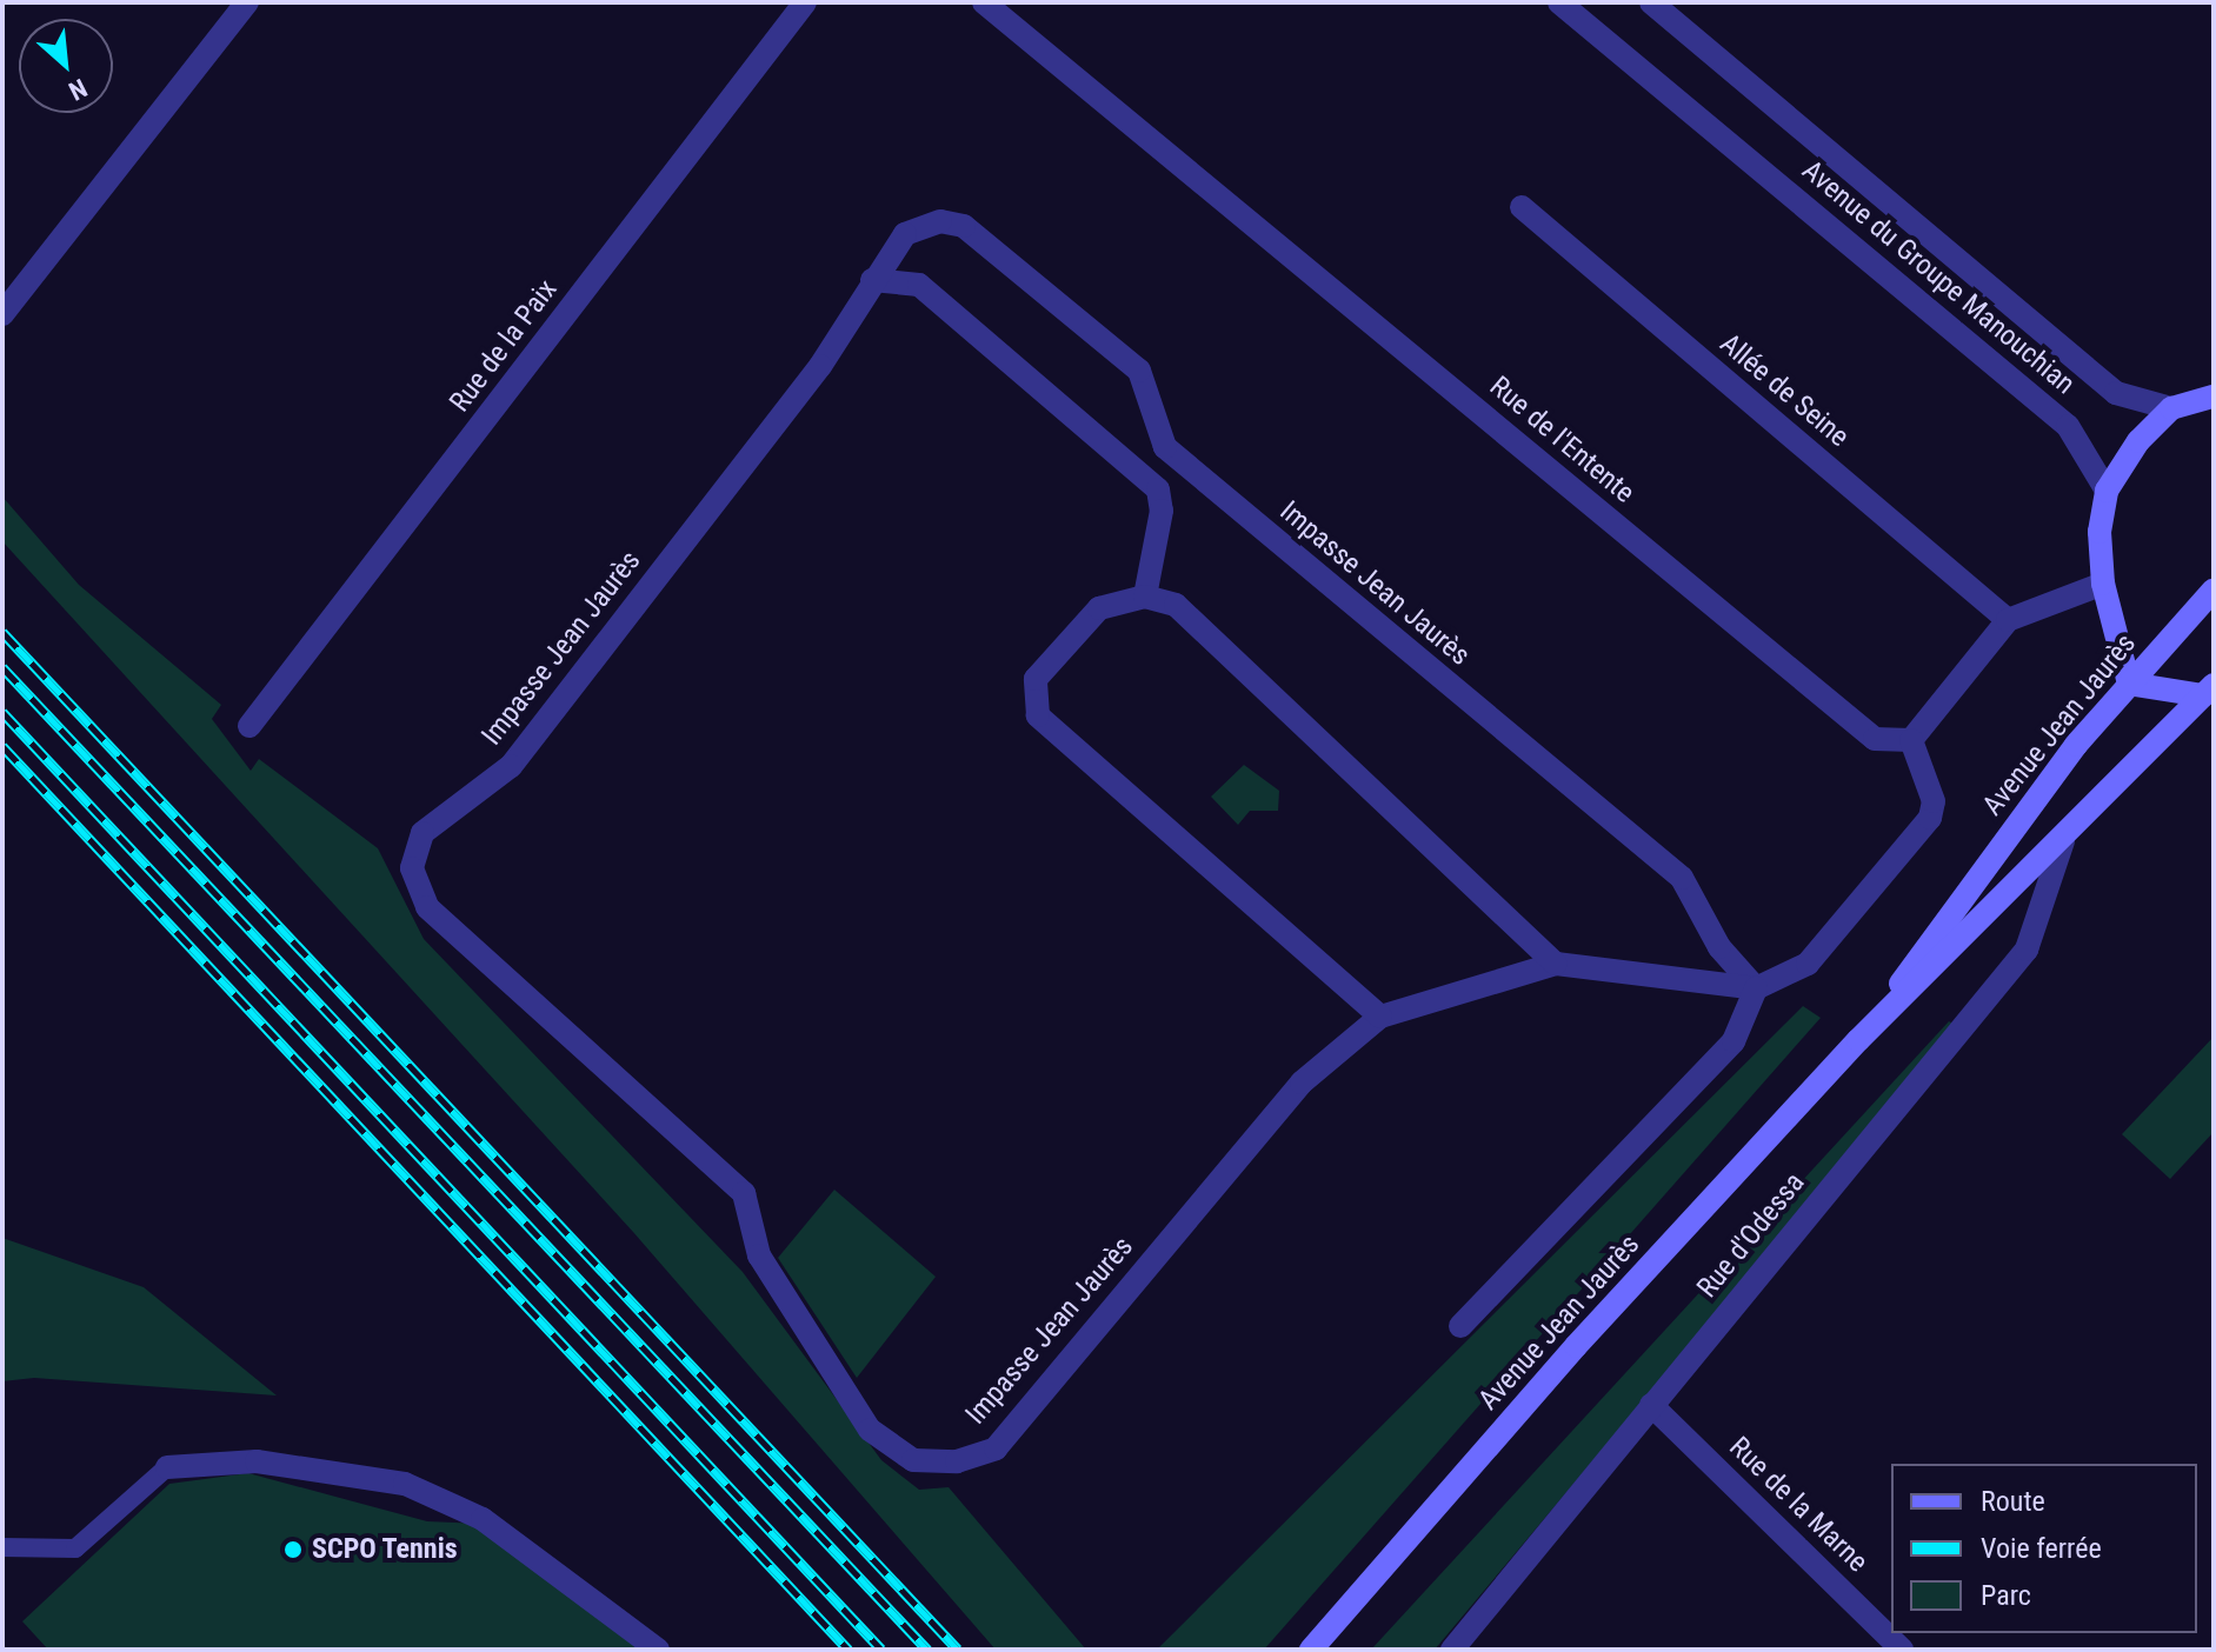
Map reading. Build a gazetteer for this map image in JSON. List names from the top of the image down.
{
  "streets": {
    "main road": ["Avenue Jean Jaurès"],
    "street": [
      "Avenue du Groupe Manouchian",
      "Rue de la Paix",
      "Allée de Seine",
      "Rue de l'Entente",
      "Impasse Jean Jaurès",
      "Rue d'Odessa",
      "Rue de la Marne"
    ]
  },
  "crossings": [
    ["Avenue Jean Jaurès", "Rue d'Odessa"],
    ["Rue d'Odessa", "Rue de la Marne"]
  ],
  "places": ["SCPO Tennis"],
  "legend": ["Route", "Voie ferrée", "Parc"],
  "north": "bottom right"
}
